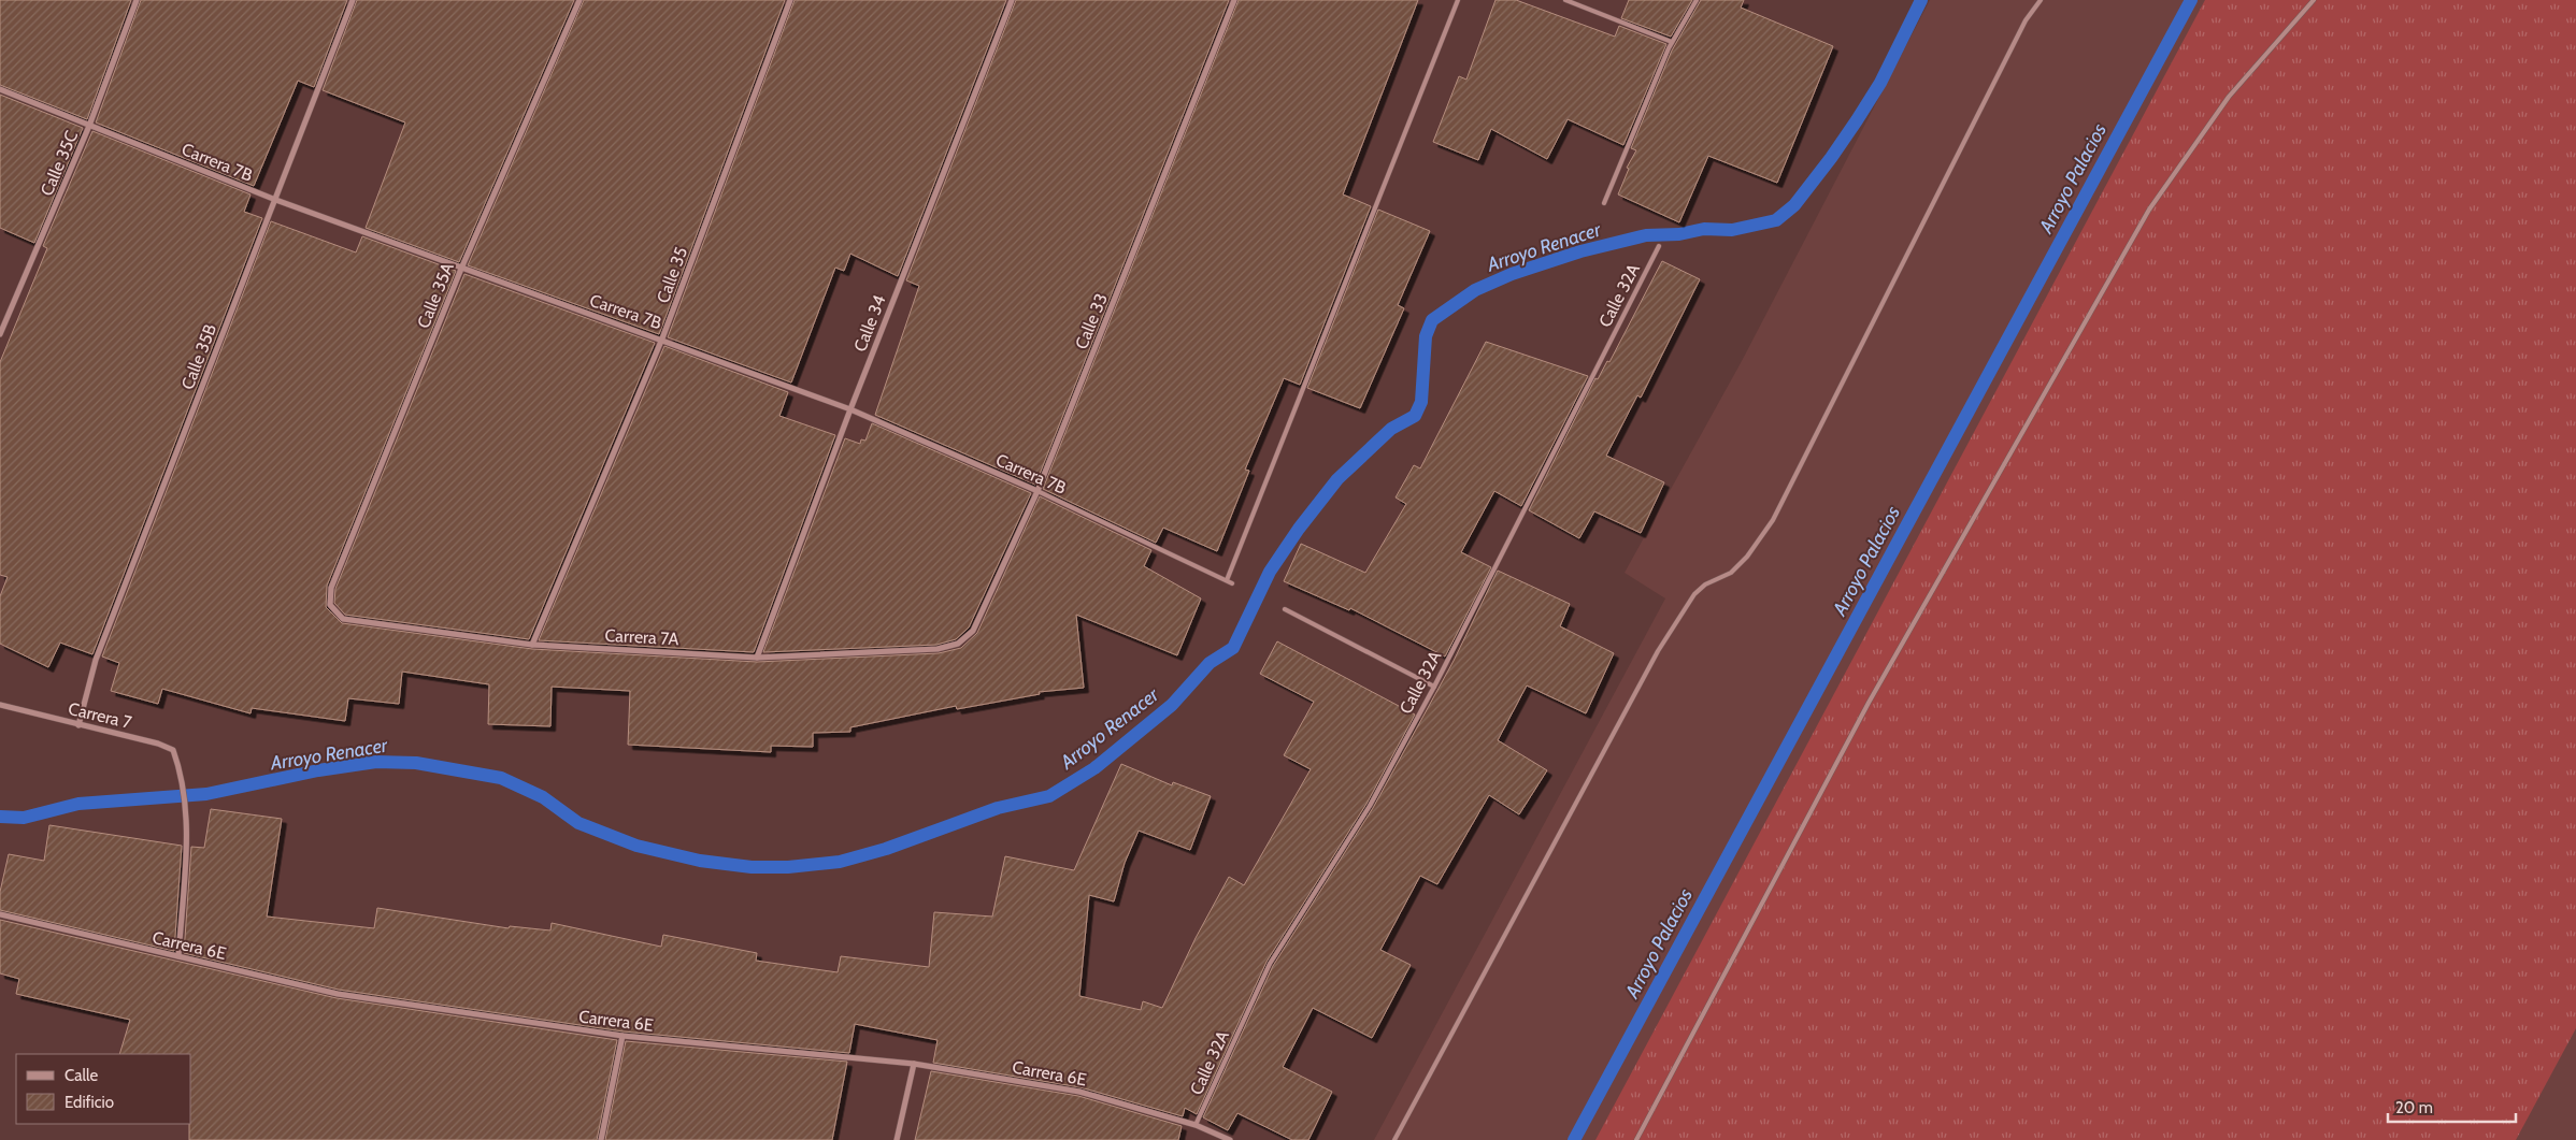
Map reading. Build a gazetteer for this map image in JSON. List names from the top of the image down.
{
  "streets": {
    "street": [
      "Carrera 7B",
      "Calle 35C",
      "Calle 35",
      "Calle 35A",
      "Calle 33",
      "Calle 34",
      "Calle 35B",
      "Carrera 7A",
      "Carrera 7",
      "Carrera 6E"
    ],
    "lane": ["Calle 32A"]
  },
  "crossings": [
    ["Carrera 7B", "Calle 35C"],
    ["Carrera 7B", "Calle 35"],
    ["Carrera 7B", "Calle 35A"],
    ["Carrera 7B", "Calle 33"],
    ["Carrera 7B", "Calle 34"],
    ["Carrera 7B", "Calle 35B"],
    ["Calle 35", "Carrera 7A"],
    ["Calle 35A", "Carrera 7A"],
    ["Calle 32A", "Carrera 6E"],
    ["Calle 33", "Carrera 7A"],
    ["Calle 34", "Carrera 7A"],
    ["Calle 35B", "Carrera 7"],
    ["Carrera 7", "Carrera 6E"]
  ],
  "water": ["Arroyo Palacios", "Arroyo Renacer"],
  "legend": ["Calle", "Edificio"],
  "scale_bar": "20 m"
}
